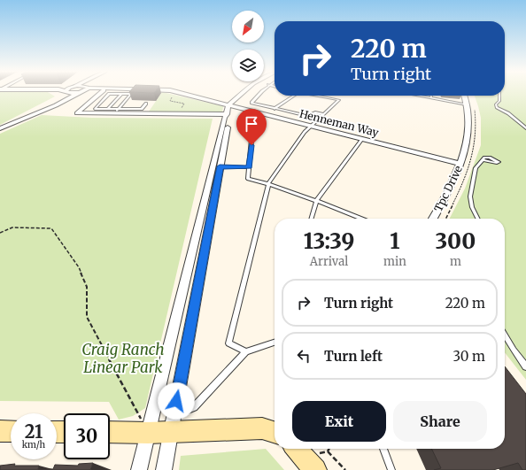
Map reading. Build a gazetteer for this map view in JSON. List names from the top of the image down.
{
  "streets": {
    "street": ["Henneman Way", "Tpc Drive"]
  },
  "crossings": [
    ["Henneman Way", "Tpc Drive"]
  ],
  "parks": ["Craig Ranch Linear Park"],
  "north": "bottom left",
  "page": {
    "turn": ["220 m", "Turn right"],
    "eta": [
      "13:39",
      "Arrival",
      "1",
      "min",
      "300",
      "m"
    ],
    "list": [
      {
        "name": "Turn right",
        "value": "220 m"
      },
      {
        "name": "Turn left",
        "value": "30 m"
      }
    ],
    "buttons": ["Exit", "Share"],
    "speed": "21 km/h",
    "limit": "30"
  }
}
